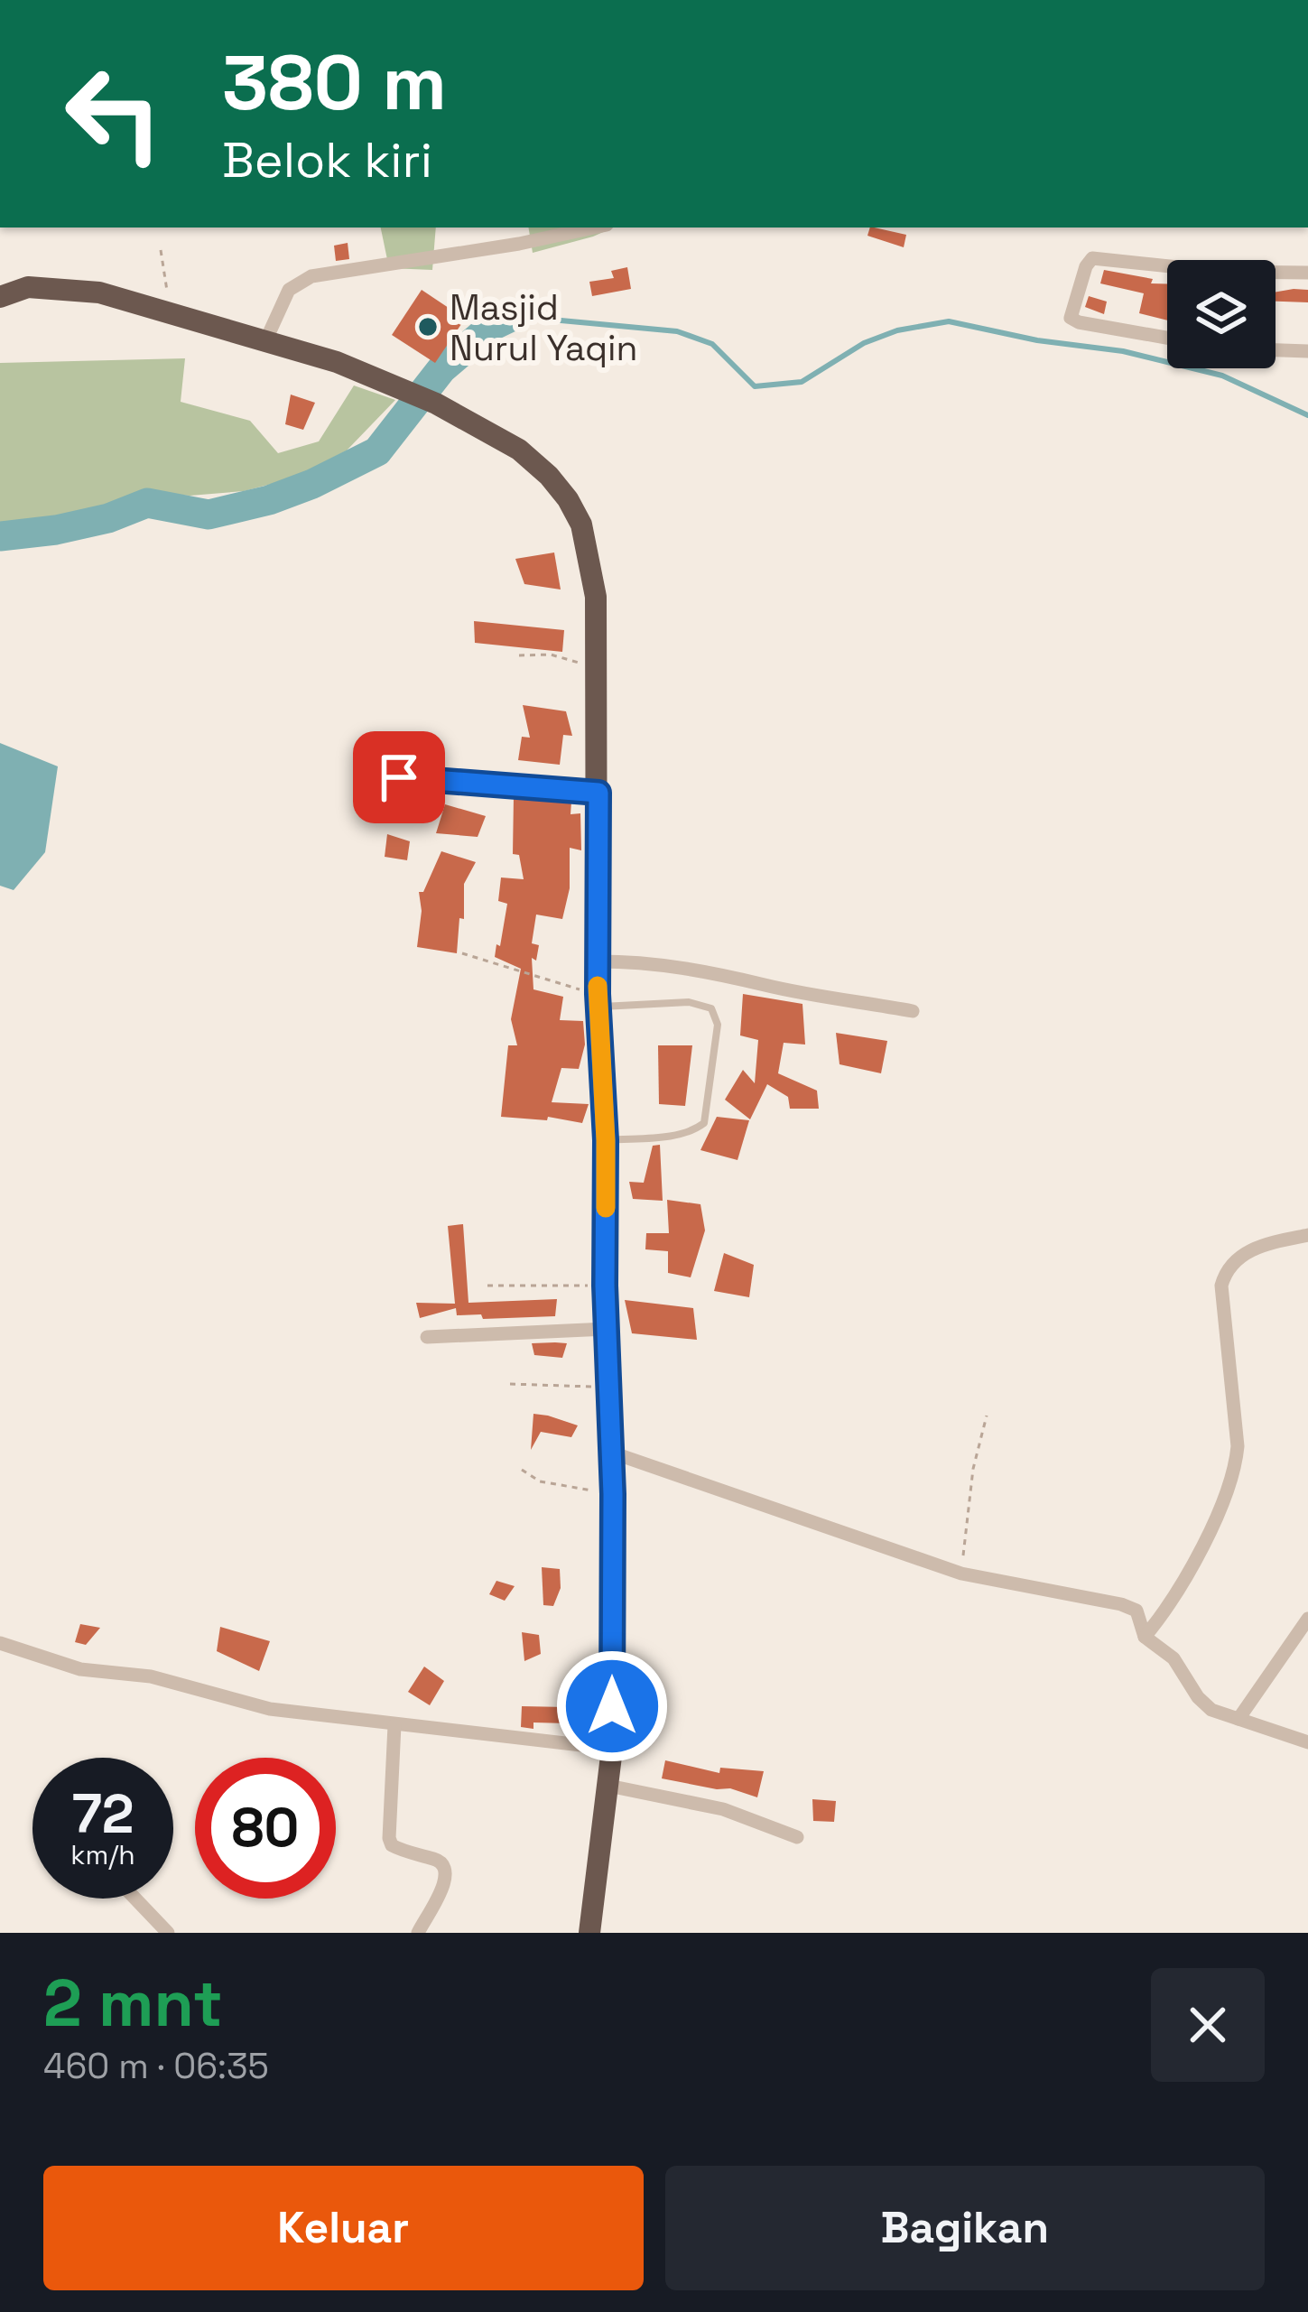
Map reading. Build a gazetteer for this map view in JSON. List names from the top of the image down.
{
  "places": ["Masjid Nurul Yaqin"],
  "page": {
    "turn": ["380 m", "Belok kiri"],
    "speed": "72 km/h",
    "limit": "80",
    "heading": ["2 mnt", "460 m · 06:35"],
    "buttons": ["Keluar", "Bagikan"]
  }
}
